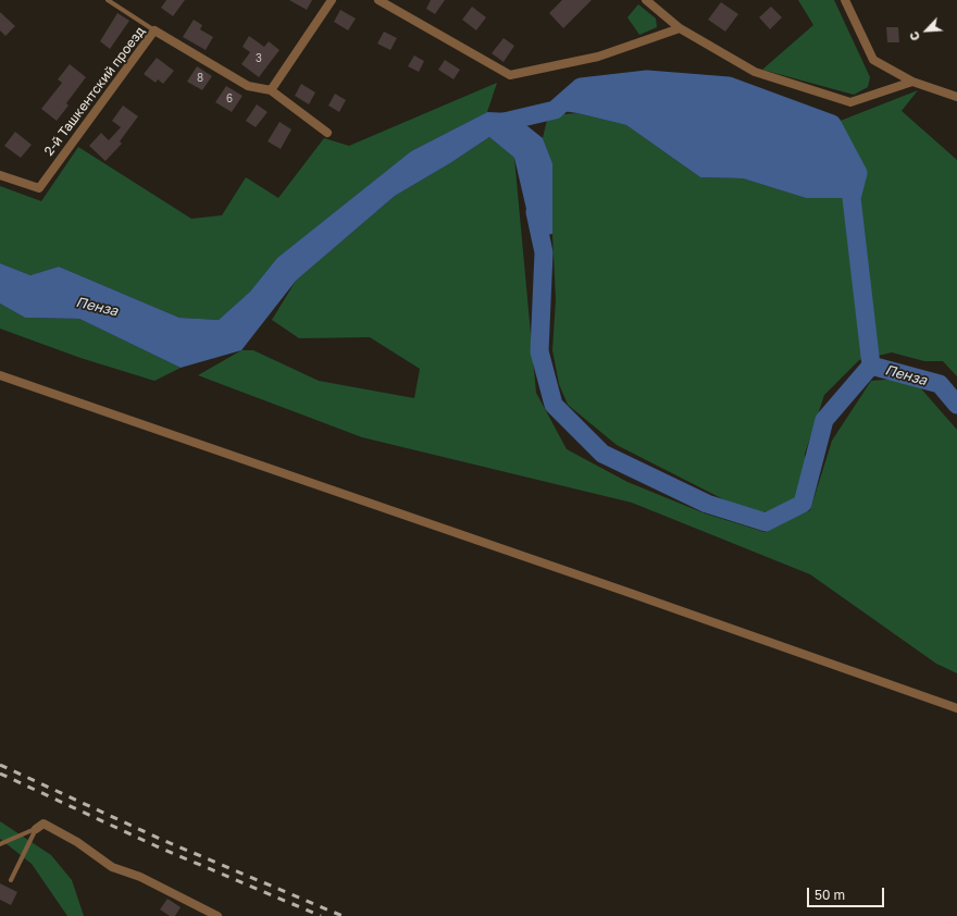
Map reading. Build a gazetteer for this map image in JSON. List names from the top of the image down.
{
  "streets": {
    "street": ["2-й Ташкентский проезд"]
  },
  "water": ["Пенза"],
  "house_numbers": ["3", "8", "6"],
  "scale_bar": "50 m",
  "north": "bottom left"
}
